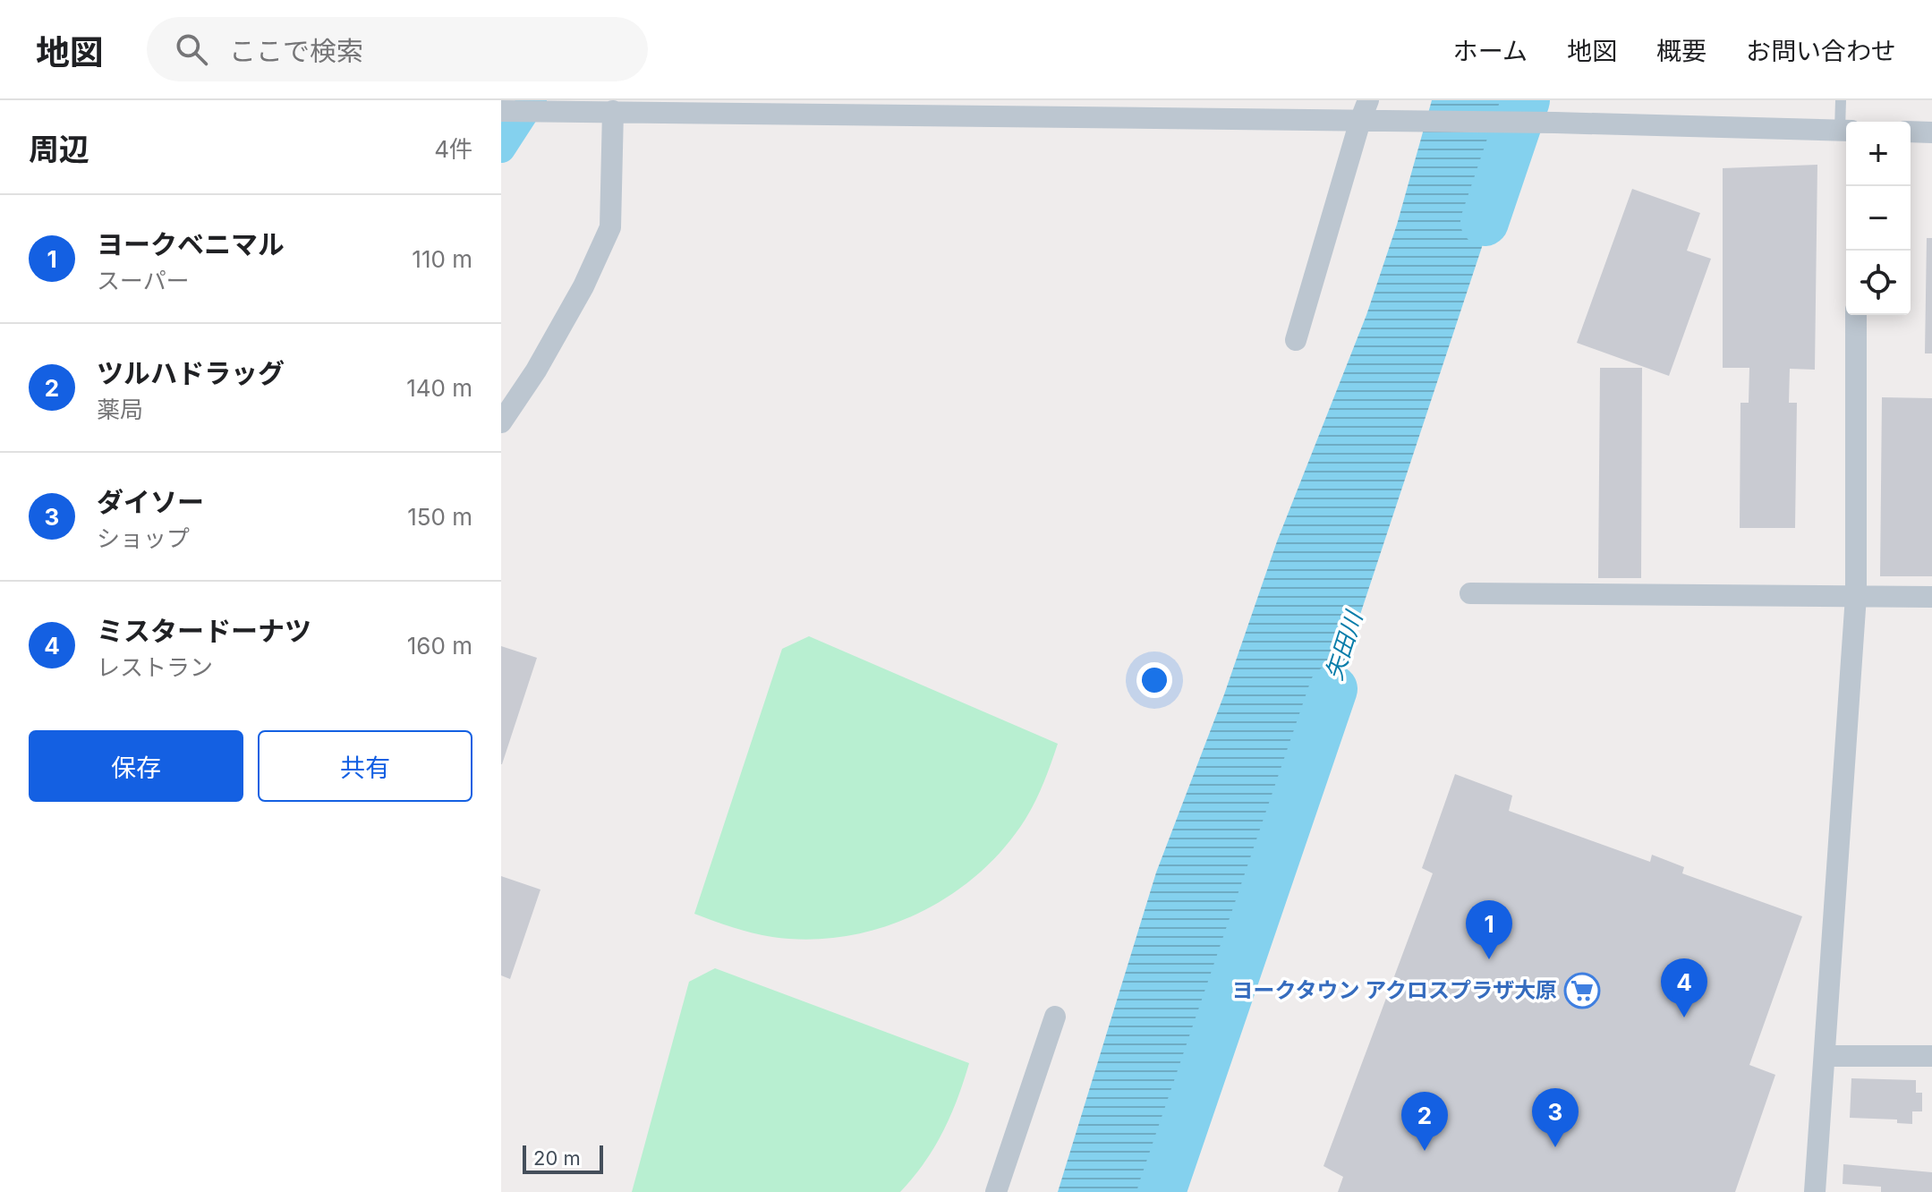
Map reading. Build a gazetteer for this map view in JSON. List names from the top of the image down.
{
  "water": ["矢田川"],
  "places": {
    "supermarket": ["ヨークタウン アクロスプラザ大原"]
  },
  "scale_bar": "20 m",
  "page": {
    "header": "地図",
    "search": "ここで検索",
    "nav": [
      "ホーム",
      "地図",
      "概要",
      "お問い合わせ"
    ],
    "heading": ["周辺", "4件"],
    "map_buttons": ["+", "−"],
    "list": [
      {
        "mark": "1",
        "name": "ヨークベニマル",
        "note": "スーパー",
        "value": "110 m"
      },
      {
        "mark": "2",
        "name": "ツルハドラッグ",
        "note": "薬局",
        "value": "140 m"
      },
      {
        "mark": "3",
        "name": "ダイソー",
        "note": "ショップ",
        "value": "150 m"
      },
      {
        "mark": "4",
        "name": "ミスタードーナツ",
        "note": "レストラン",
        "value": "160 m"
      }
    ],
    "buttons": ["保存", "共有"],
    "pins": [
      "1",
      "4",
      "3",
      "2"
    ],
    "scale": "20 m"
  }
}
